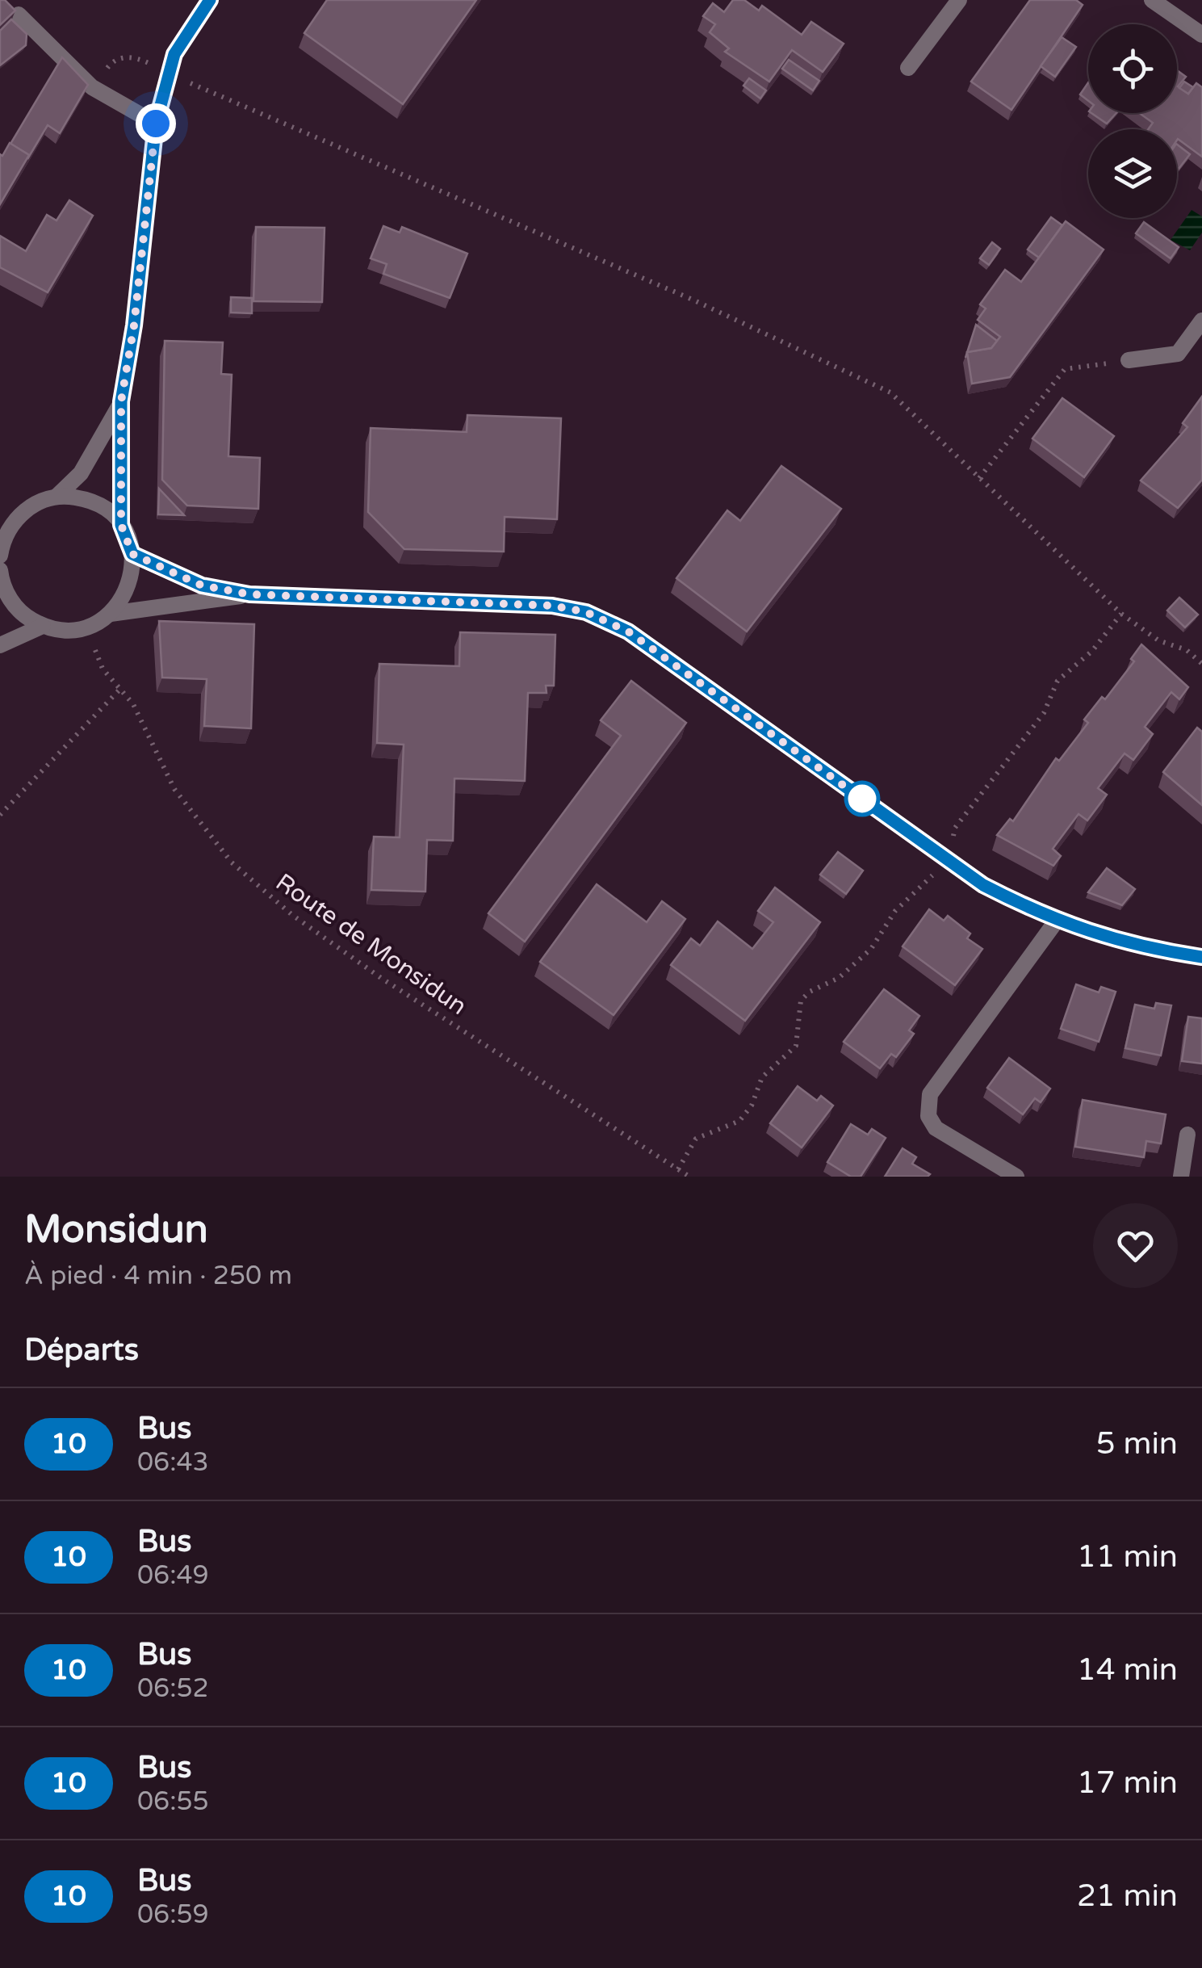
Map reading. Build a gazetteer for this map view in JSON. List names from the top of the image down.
{
  "streets": {
    "path": ["Route de Monsidun"]
  },
  "lines": ["bus line 10"],
  "page": {
    "heading": [
      ["Monsidun", "À pied · 4 min · 250 m"],
      "Départs"
    ],
    "list": [
      {
        "mark": "10",
        "name": "Bus",
        "note": "06:43",
        "value": "5 min"
      },
      {
        "mark": "10",
        "name": "Bus",
        "note": "06:49",
        "value": "11 min"
      },
      {
        "mark": "10",
        "name": "Bus",
        "note": "06:52",
        "value": "14 min"
      },
      {
        "mark": "10",
        "name": "Bus",
        "note": "06:55",
        "value": "17 min"
      },
      {
        "mark": "10",
        "name": "Bus",
        "note": "06:59",
        "value": "21 min"
      }
    ]
  }
}
